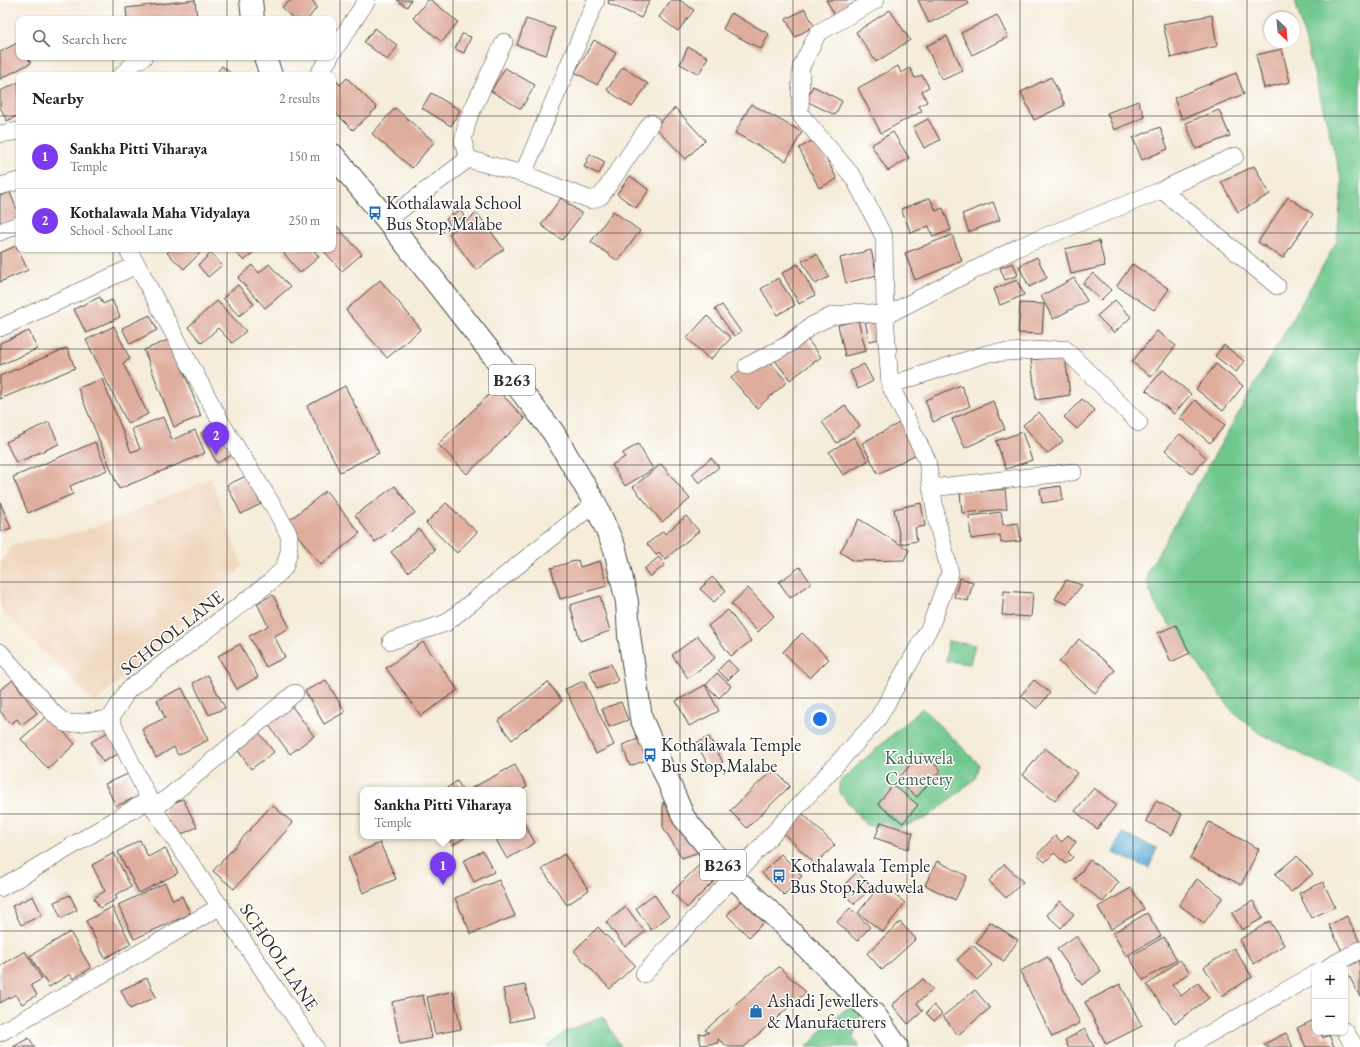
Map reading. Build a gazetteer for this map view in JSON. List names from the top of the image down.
{
  "streets": {
    "main road": ["B263"],
    "street": ["SCHOOL LANE"]
  },
  "parks": ["Kaduwela Cemetery"],
  "places": {
    "bus stop": ["Kothalawala School Bus Stop,Malabe", "Kothalawala Temple Bus Stop,Malabe", "Kothalawala Temple Bus Stop,Kaduwela"],
    "shop": ["Ashadi Jewellers & Manufacturers"]
  },
  "north": "bottom right",
  "page": {
    "search": "Search here",
    "heading": ["Nearby", "2 results"],
    "list": [
      {
        "mark": "1",
        "name": "Sankha Pitti Viharaya",
        "note": "Temple",
        "value": "150 m"
      },
      {
        "mark": "2",
        "name": "Kothalawala Maha Vidyalaya",
        "note": "School · School Lane",
        "value": "250 m"
      }
    ],
    "pins": ["2", "1"],
    "popup": ["Sankha Pitti Viharaya", "Temple"],
    "map_buttons": ["+", "−"]
  }
}
